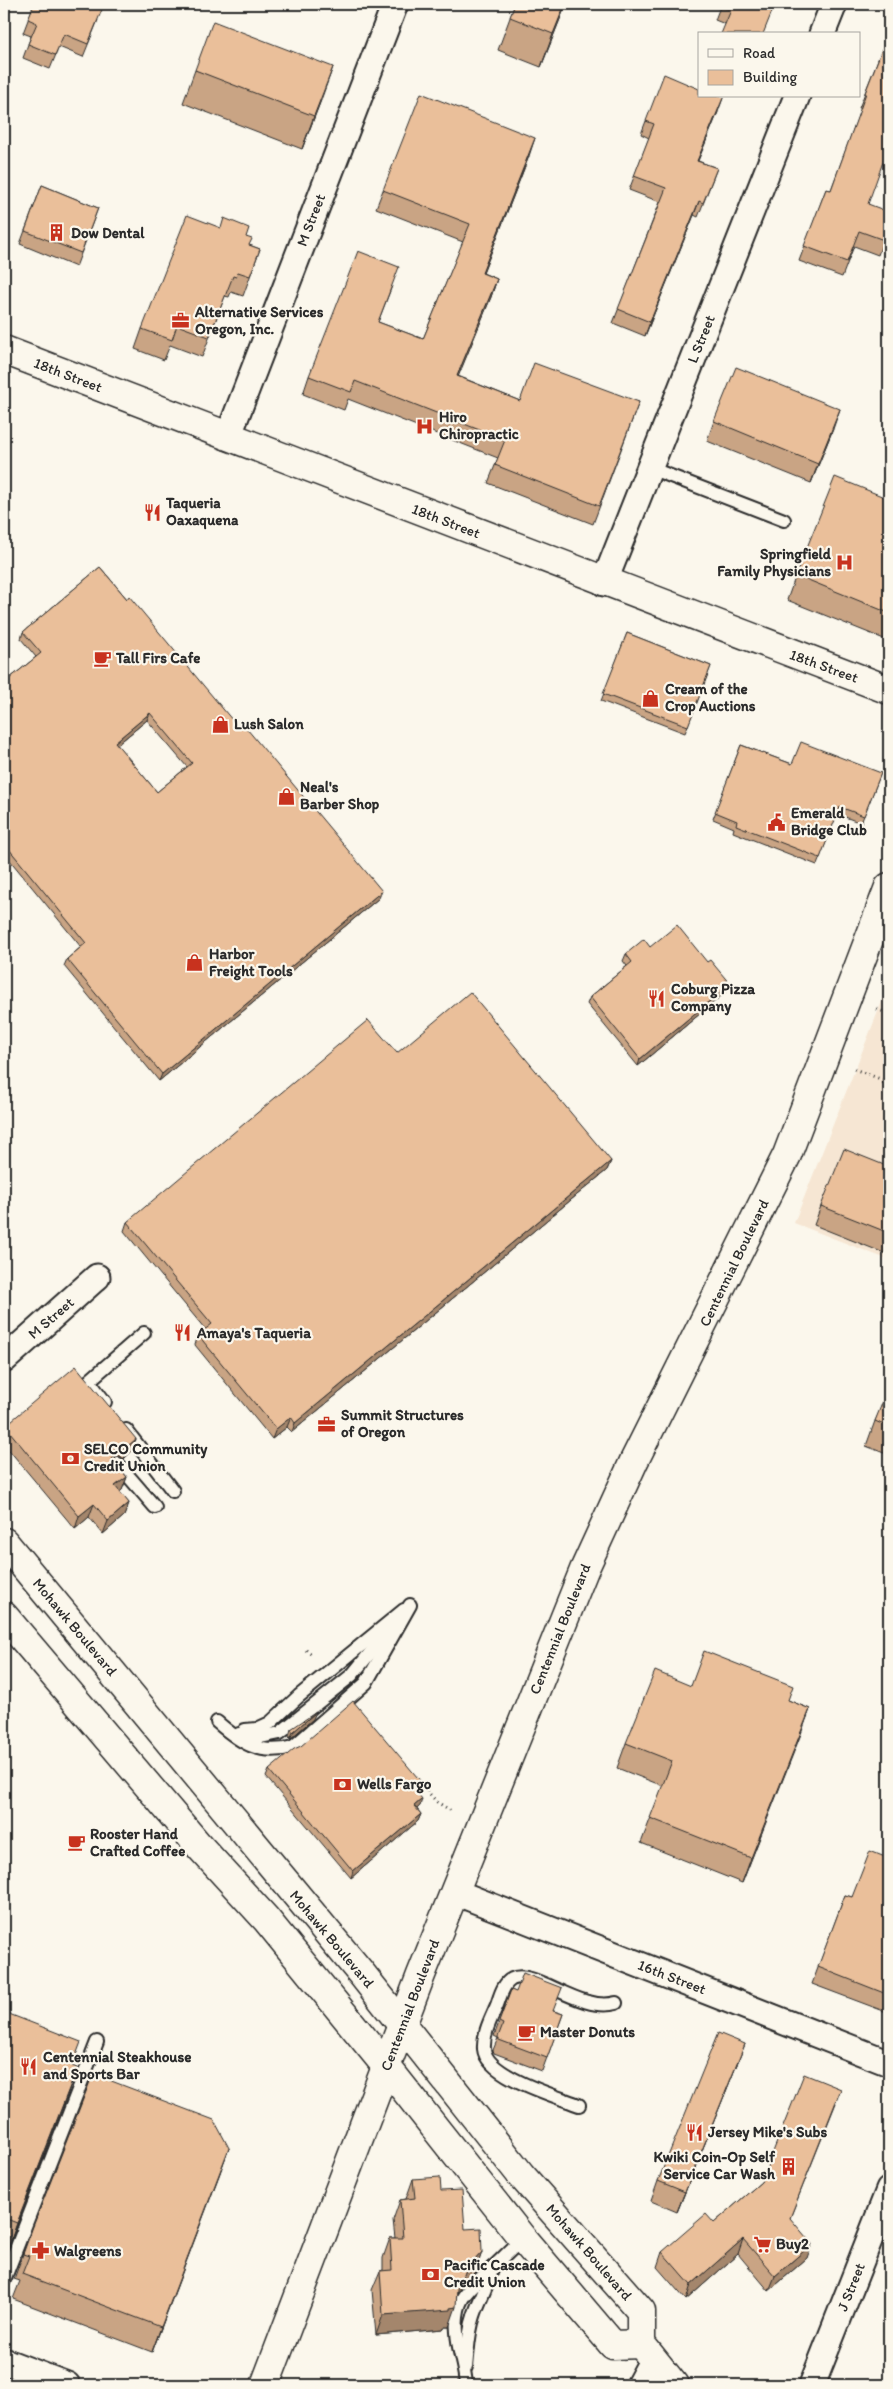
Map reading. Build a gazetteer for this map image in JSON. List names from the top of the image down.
{
  "streets": {
    "main road": ["18th Street", "Centennial Boulevard", "Mohawk Boulevard"],
    "street": [
      "M Street",
      "L Street",
      "16th Street",
      "J Street"
    ]
  },
  "crossings": [
    ["M Street", "18th Street"],
    ["L Street", "18th Street"],
    ["Centennial Boulevard", "Mohawk Boulevard"],
    ["Centennial Boulevard", "16th Street"]
  ],
  "places": {
    "building": ["Dow Dental", "Kwiki Coin-Op Self Service Car Wash"],
    "office": ["Alternative Services Oregon, Inc.", "Summit Structures of Oregon"],
    "hospital": ["Hiro Chiropractic", "Springfield Family Physicians"],
    "restaurant": [
      "Taqueria Oaxaquena",
      "Coburg Pizza Company",
      "Amaya's Taqueria",
      "Centennial Steakhouse and Sports Bar",
      "Jersey Mike's Subs"
    ],
    "cafe": ["Tall Firs Cafe", "Rooster Hand Crafted Coffee", "Master Donuts"],
    "shop": [
      "Cream of the Crop Auctions",
      "Lush Salon",
      "Neal's Barber Shop",
      "Harbor Freight Tools"
    ],
    "public building": ["Emerald Bridge Club"],
    "bank": ["SELCO Community Credit Union", "Wells Fargo", "Pacific Cascade Credit Union"],
    "supermarket": ["Buy2"],
    "pharmacy": ["Walgreens"]
  },
  "legend": ["Road", "Building"]
}
